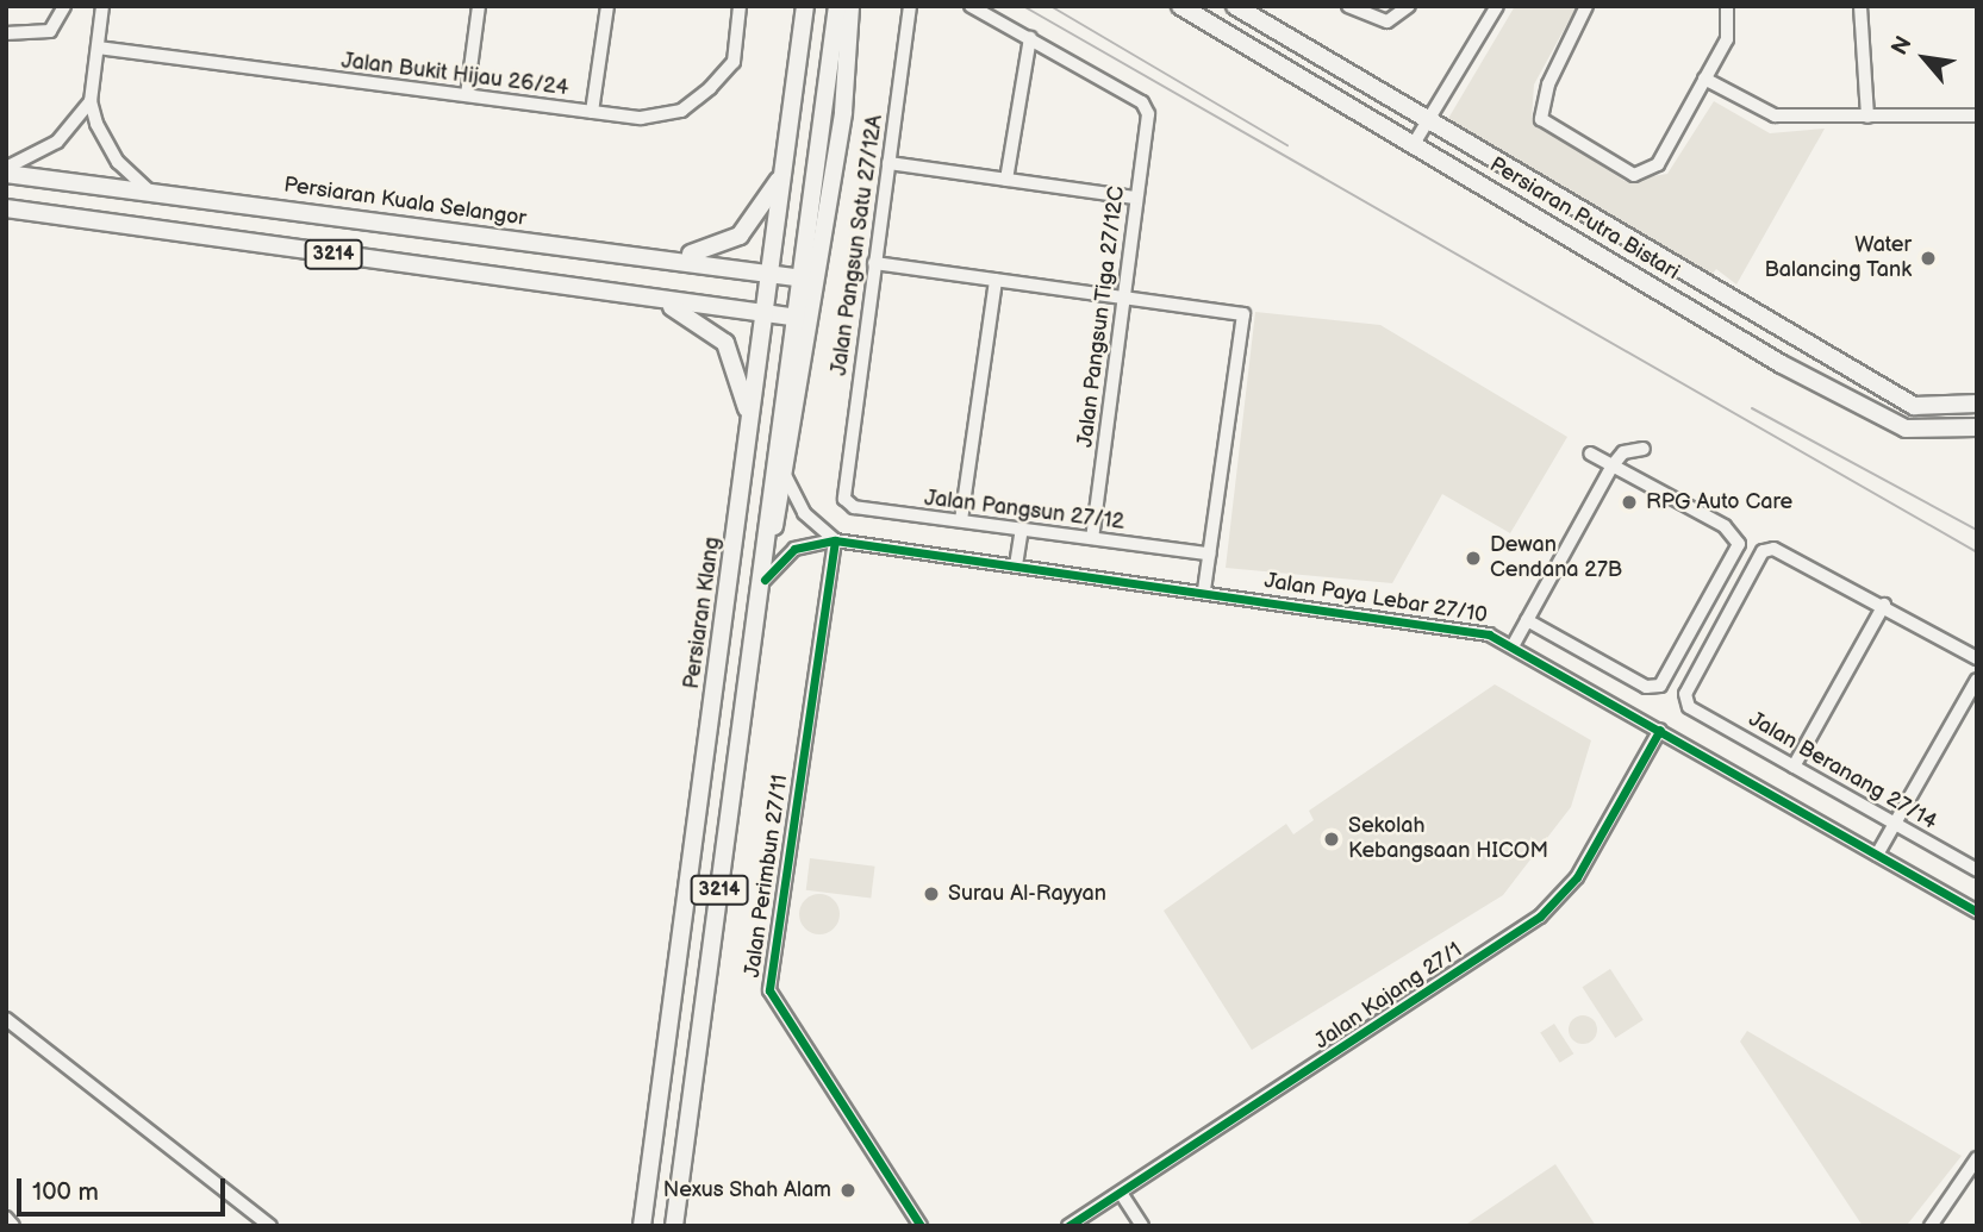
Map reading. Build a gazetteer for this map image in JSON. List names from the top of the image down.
{
  "streets": {
    "main road": [
      "Persiaran Kuala Selangor",
      "Persiaran Putra Bistari",
      "3214",
      "Persiaran Klang"
    ],
    "street": [
      "Jalan Bukit Hijau 26/24",
      "Jalan Pangsun Satu 27/12A",
      "Jalan Pangsun Tiga 27/12C",
      "Jalan Pangsun 27/12",
      "Jalan Paya Lebar 27/10",
      "Jalan Beranang 27/14",
      "Jalan Perimbun 27/11",
      "Jalan Kajang 27/1"
    ]
  },
  "crossings": [
    ["Persiaran Kuala Selangor", "Persiaran Klang"],
    ["Jalan Pangsun Satu 27/12A", "Jalan Pangsun 27/12"],
    ["3214", "Jalan Paya Lebar 27/10"],
    ["3214", "Persiaran Klang"],
    ["Jalan Pangsun Tiga 27/12C", "Jalan Pangsun 27/12"],
    ["Jalan Paya Lebar 27/10", "Jalan Perimbun 27/11"],
    ["Jalan Paya Lebar 27/10", "Jalan Kajang 27/1"]
  ],
  "places": [
    "Water Balancing Tank",
    "RPG Auto Care",
    "Dewan Cendana 27B",
    "Sekolah Kebangsaan HICOM",
    "Surau Al-Rayyan",
    "Nexus Shah Alam"
  ],
  "scale_bar": "100 m",
  "north": "top left"
}
